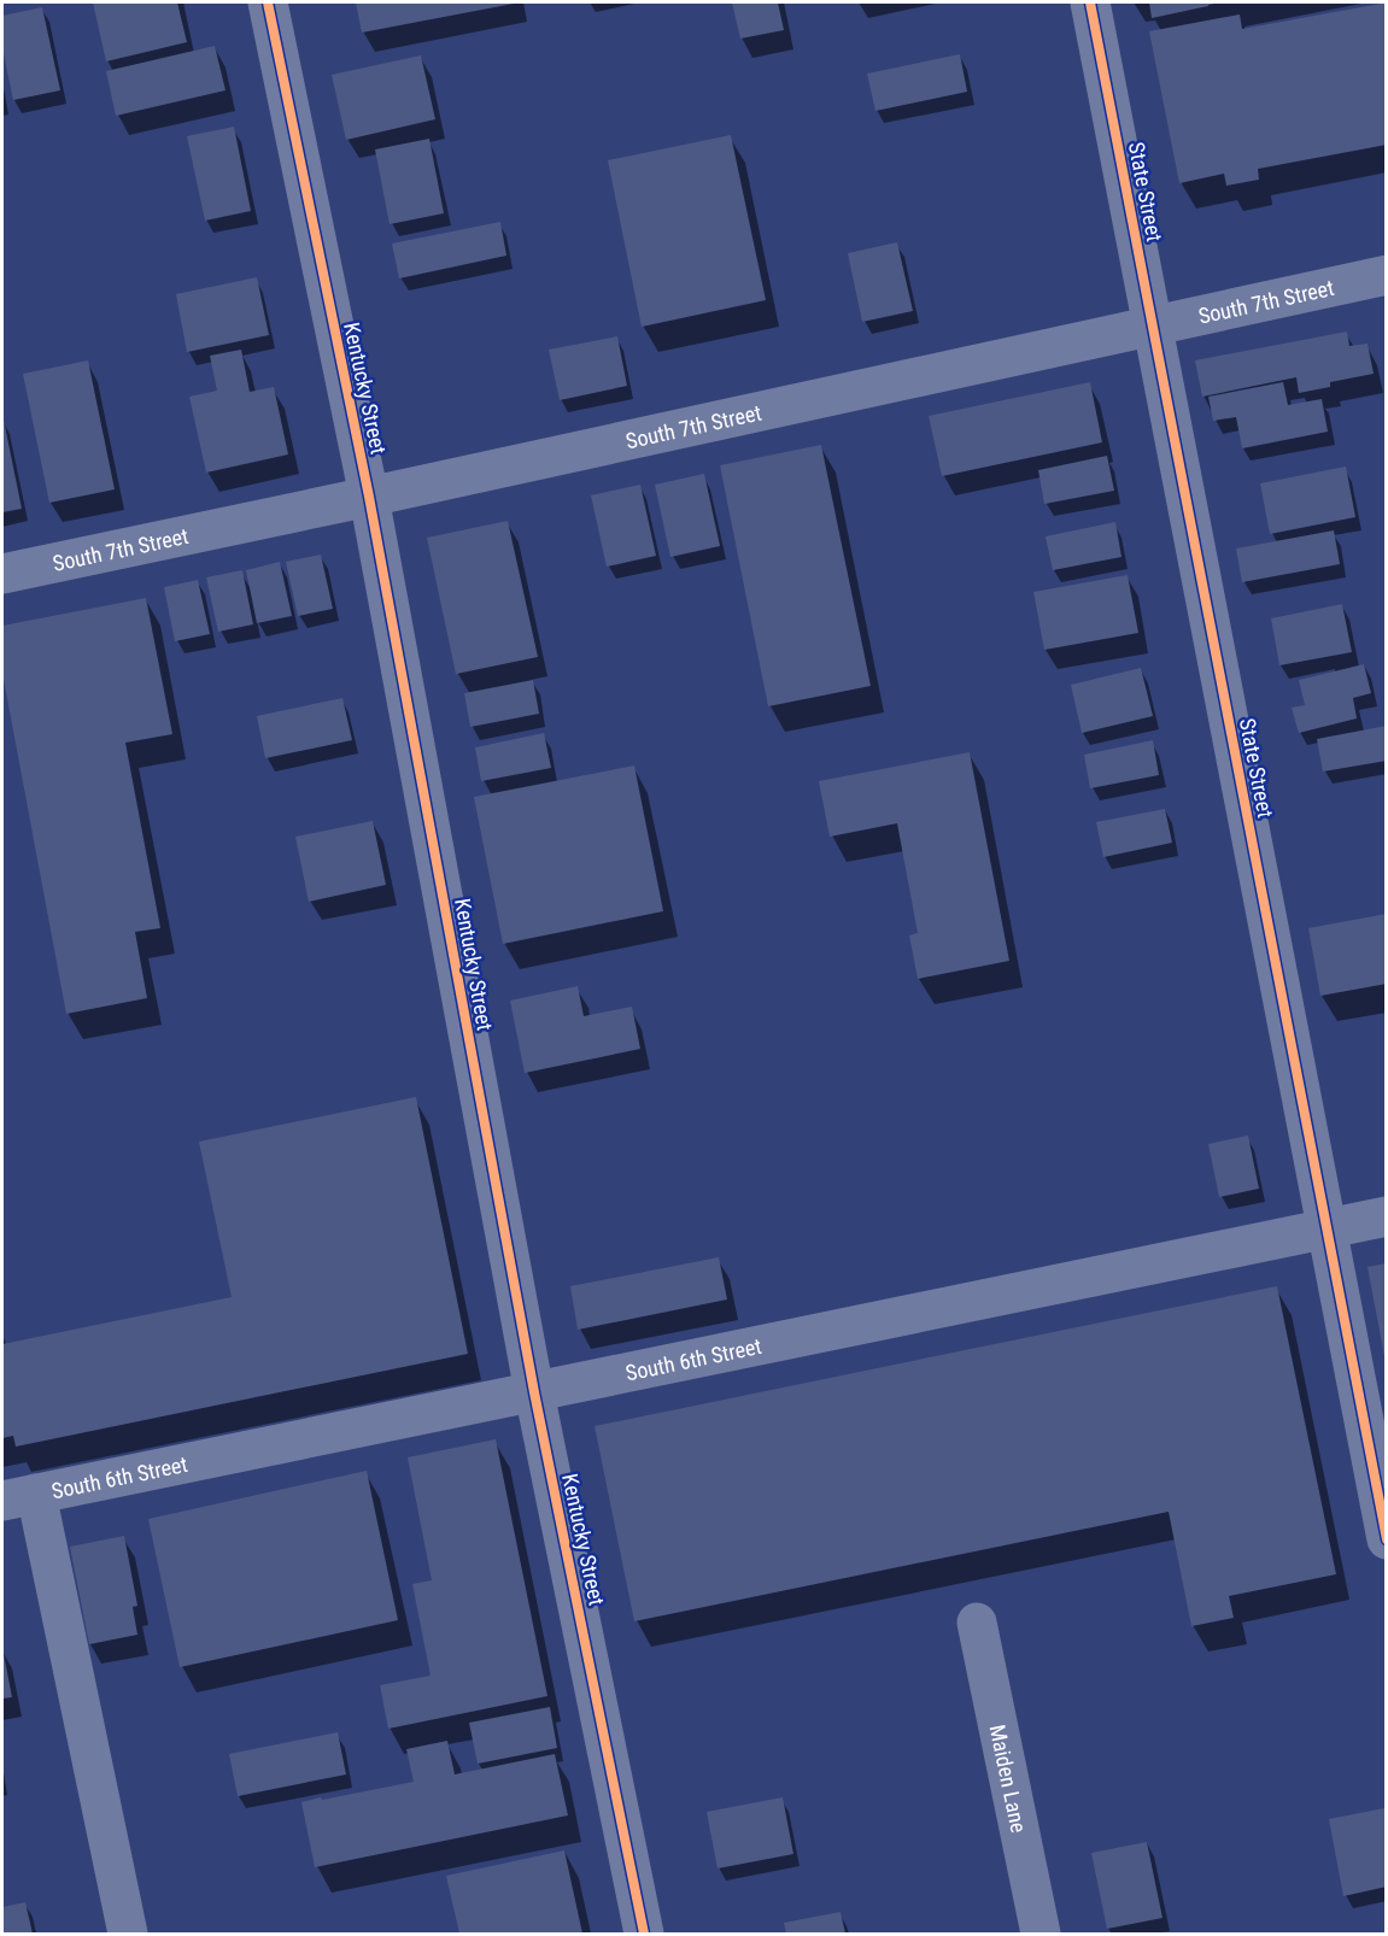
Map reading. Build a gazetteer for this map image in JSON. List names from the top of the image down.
{
  "streets": {
    "street": [
      "State Street",
      "South 7th Street",
      "Kentucky Street",
      "South 6th Street",
      "Maiden Lane"
    ]
  },
  "crossings": [
    ["State Street", "South 7th Street"],
    ["State Street", "South 6th Street"],
    ["South 7th Street", "Kentucky Street"],
    ["Kentucky Street", "South 6th Street"]
  ]
}
